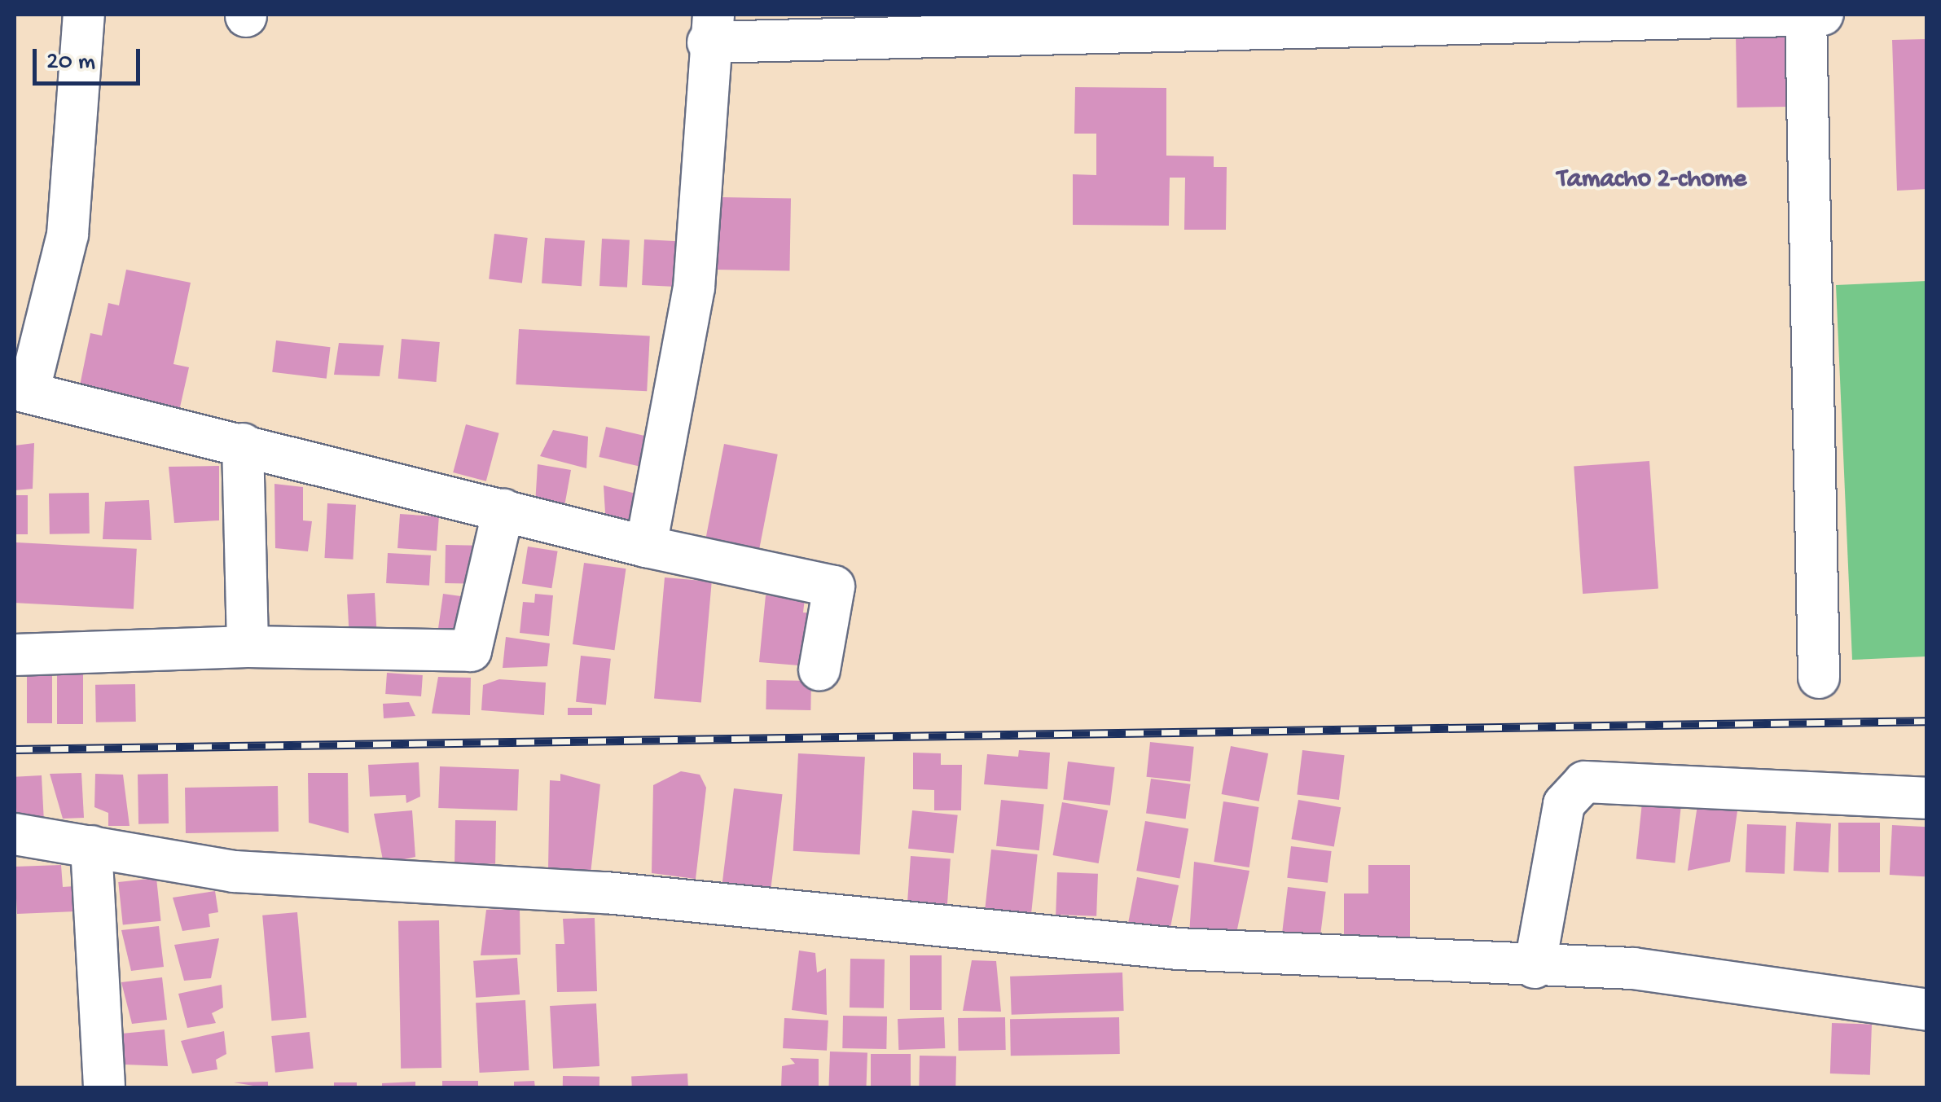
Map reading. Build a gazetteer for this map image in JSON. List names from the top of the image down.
{
  "districts": ["Tamacho 2-chome"],
  "scale_bar": "20 m"
}
